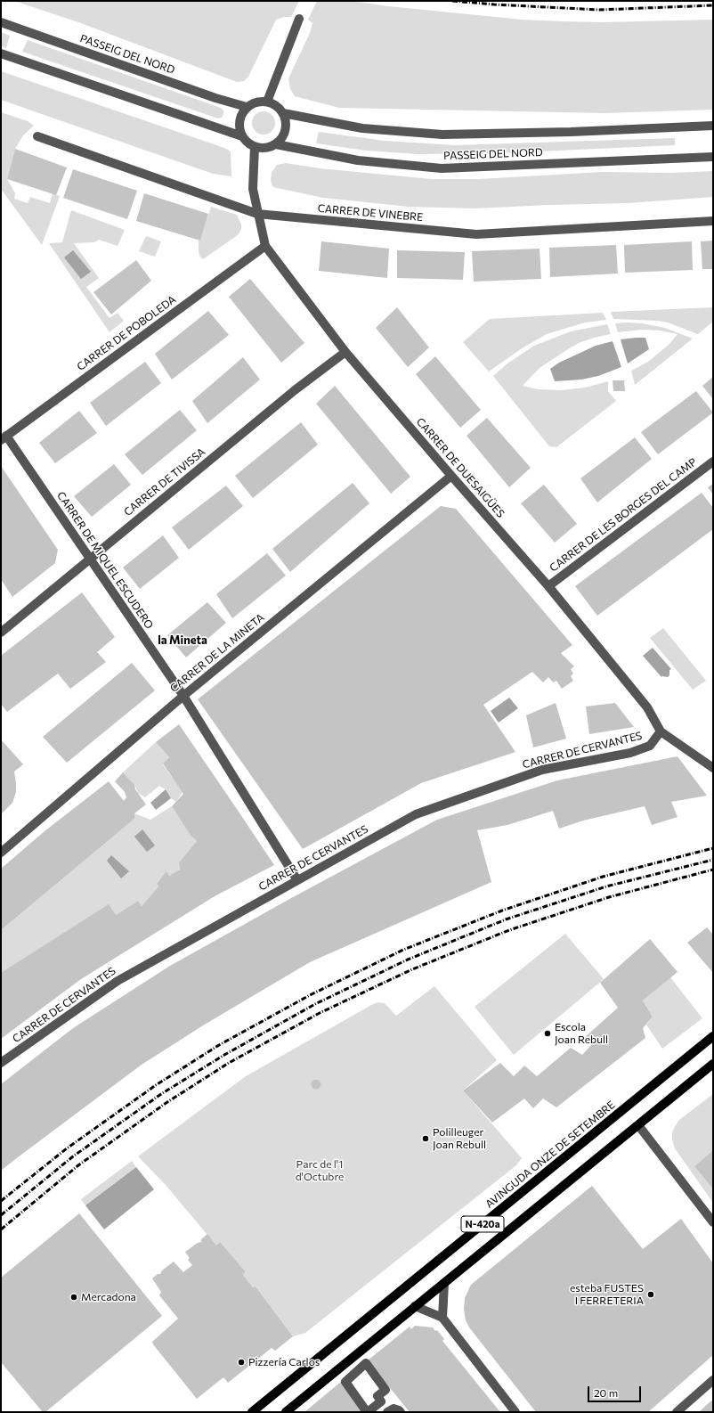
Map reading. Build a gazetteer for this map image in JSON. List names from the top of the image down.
{
  "streets": {
    "main road": ["AVINGUDA ONZE DE SETEMBRE", "N-420a"],
    "street": [
      "PASSEIG DEL NORD",
      "CARRER DE VINEBRE",
      "CARRER DE POBOLEDA",
      "CARRER DE DUESAIGÜES",
      "CARRER DE TIVISSA",
      "CARRER DE LES BORGES DEL CAMP",
      "CARRER DE MIQUEL ESCUDERO",
      "CARRER DE LA MINETA",
      "CARRER DE CERVANTES"
    ]
  },
  "crossings": [
    ["PASSEIG DEL NORD", "CARRER DE DUESAIGÜES"],
    ["CARRER DE VINEBRE", "CARRER DE DUESAIGÜES"],
    ["CARRER DE POBOLEDA", "CARRER DE DUESAIGÜES"],
    ["CARRER DE POBOLEDA", "CARRER DE MIQUEL ESCUDERO"],
    ["CARRER DE DUESAIGÜES", "CARRER DE TIVISSA"],
    ["CARRER DE DUESAIGÜES", "CARRER DE LES BORGES DEL CAMP"],
    ["CARRER DE DUESAIGÜES", "CARRER DE LA MINETA"],
    ["CARRER DE DUESAIGÜES", "CARRER DE CERVANTES"],
    ["CARRER DE TIVISSA", "CARRER DE MIQUEL ESCUDERO"],
    ["CARRER DE MIQUEL ESCUDERO", "CARRER DE LA MINETA"],
    ["CARRER DE MIQUEL ESCUDERO", "CARRER DE CERVANTES"]
  ],
  "districts": ["la Mineta"],
  "parks": ["Parc de l'1 d'Octubre"],
  "places": [
    "Escola Joan Rebull",
    "Polilleuger Joan Rebull",
    "esteba FUSTES I FERRETERIA",
    "Mercadona",
    "Pizzería Carlos"
  ],
  "scale_bar": "20 m"
}
